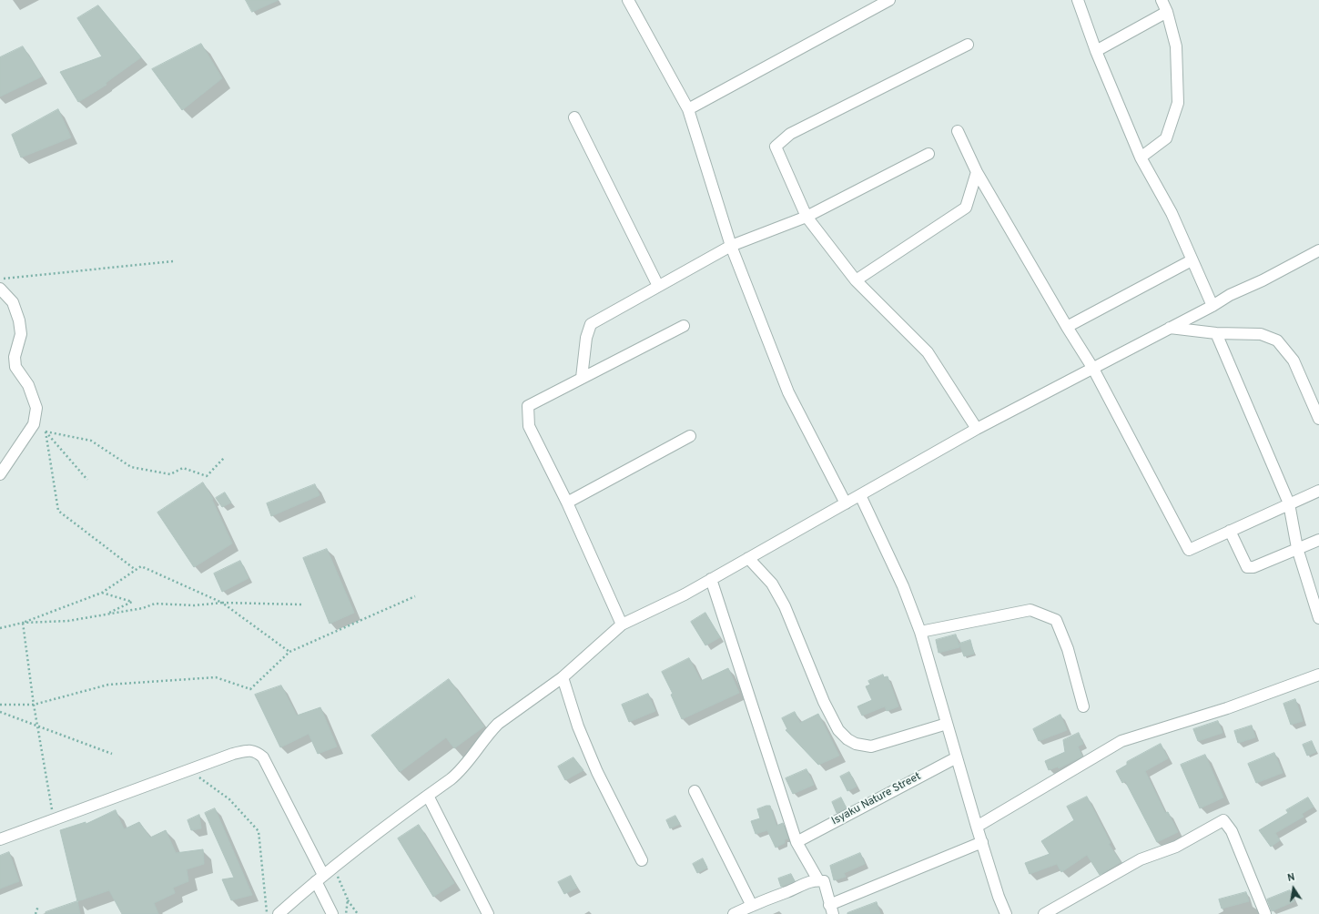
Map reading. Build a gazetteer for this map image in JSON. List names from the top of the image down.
{
  "streets": {
    "street": ["Isyaku Nature Street"]
  },
  "north": "top"
}
